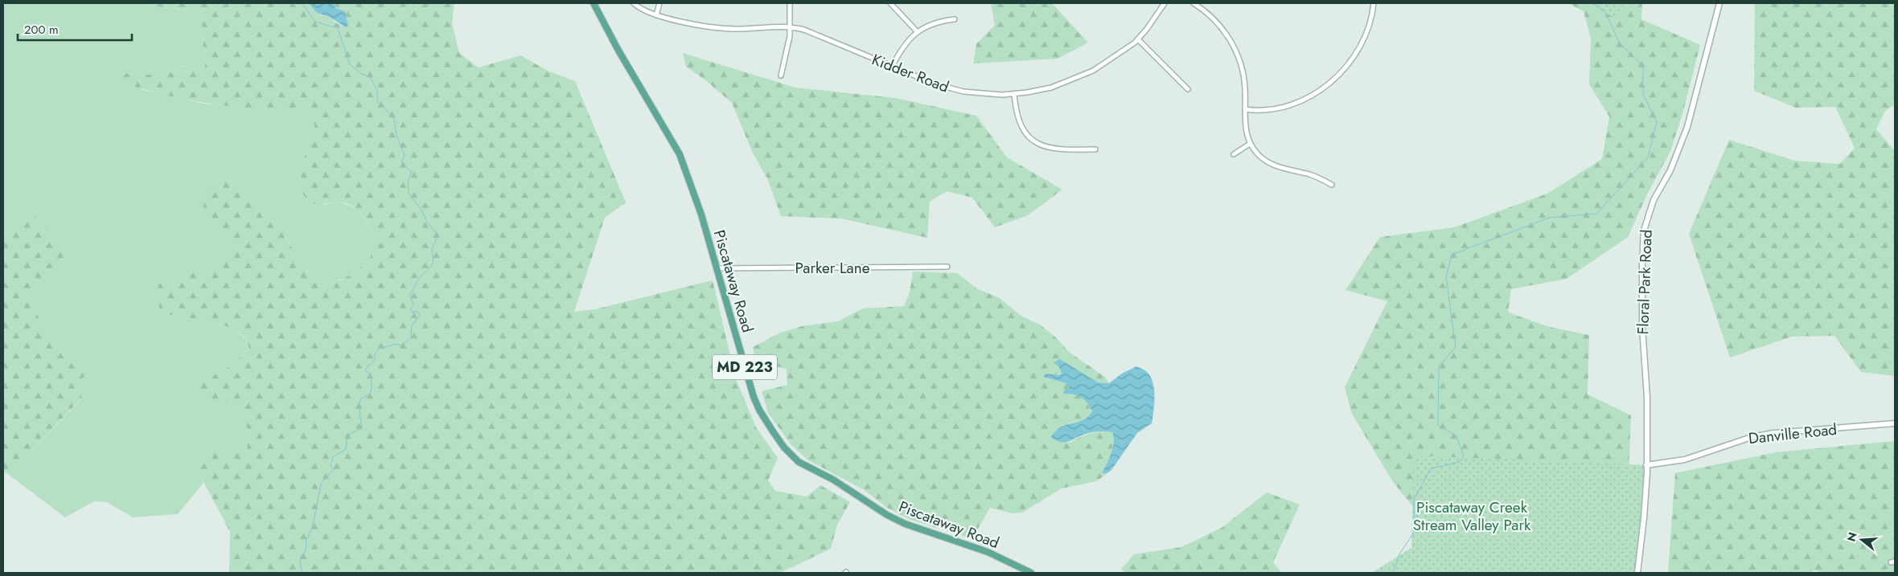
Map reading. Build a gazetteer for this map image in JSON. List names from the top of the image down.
{
  "streets": {
    "main road": ["Piscataway Road", "MD 223"],
    "street": [
      "Kidder Road",
      "Parker Lane",
      "Floral Park Road",
      "Danville Road"
    ]
  },
  "crossings": [
    ["Parker Lane", "Piscataway Road"],
    ["Floral Park Road", "Danville Road"]
  ],
  "parks": ["Piscataway Creek Stream Valley Park"],
  "scale_bar": "200 m",
  "north": "left"
}
